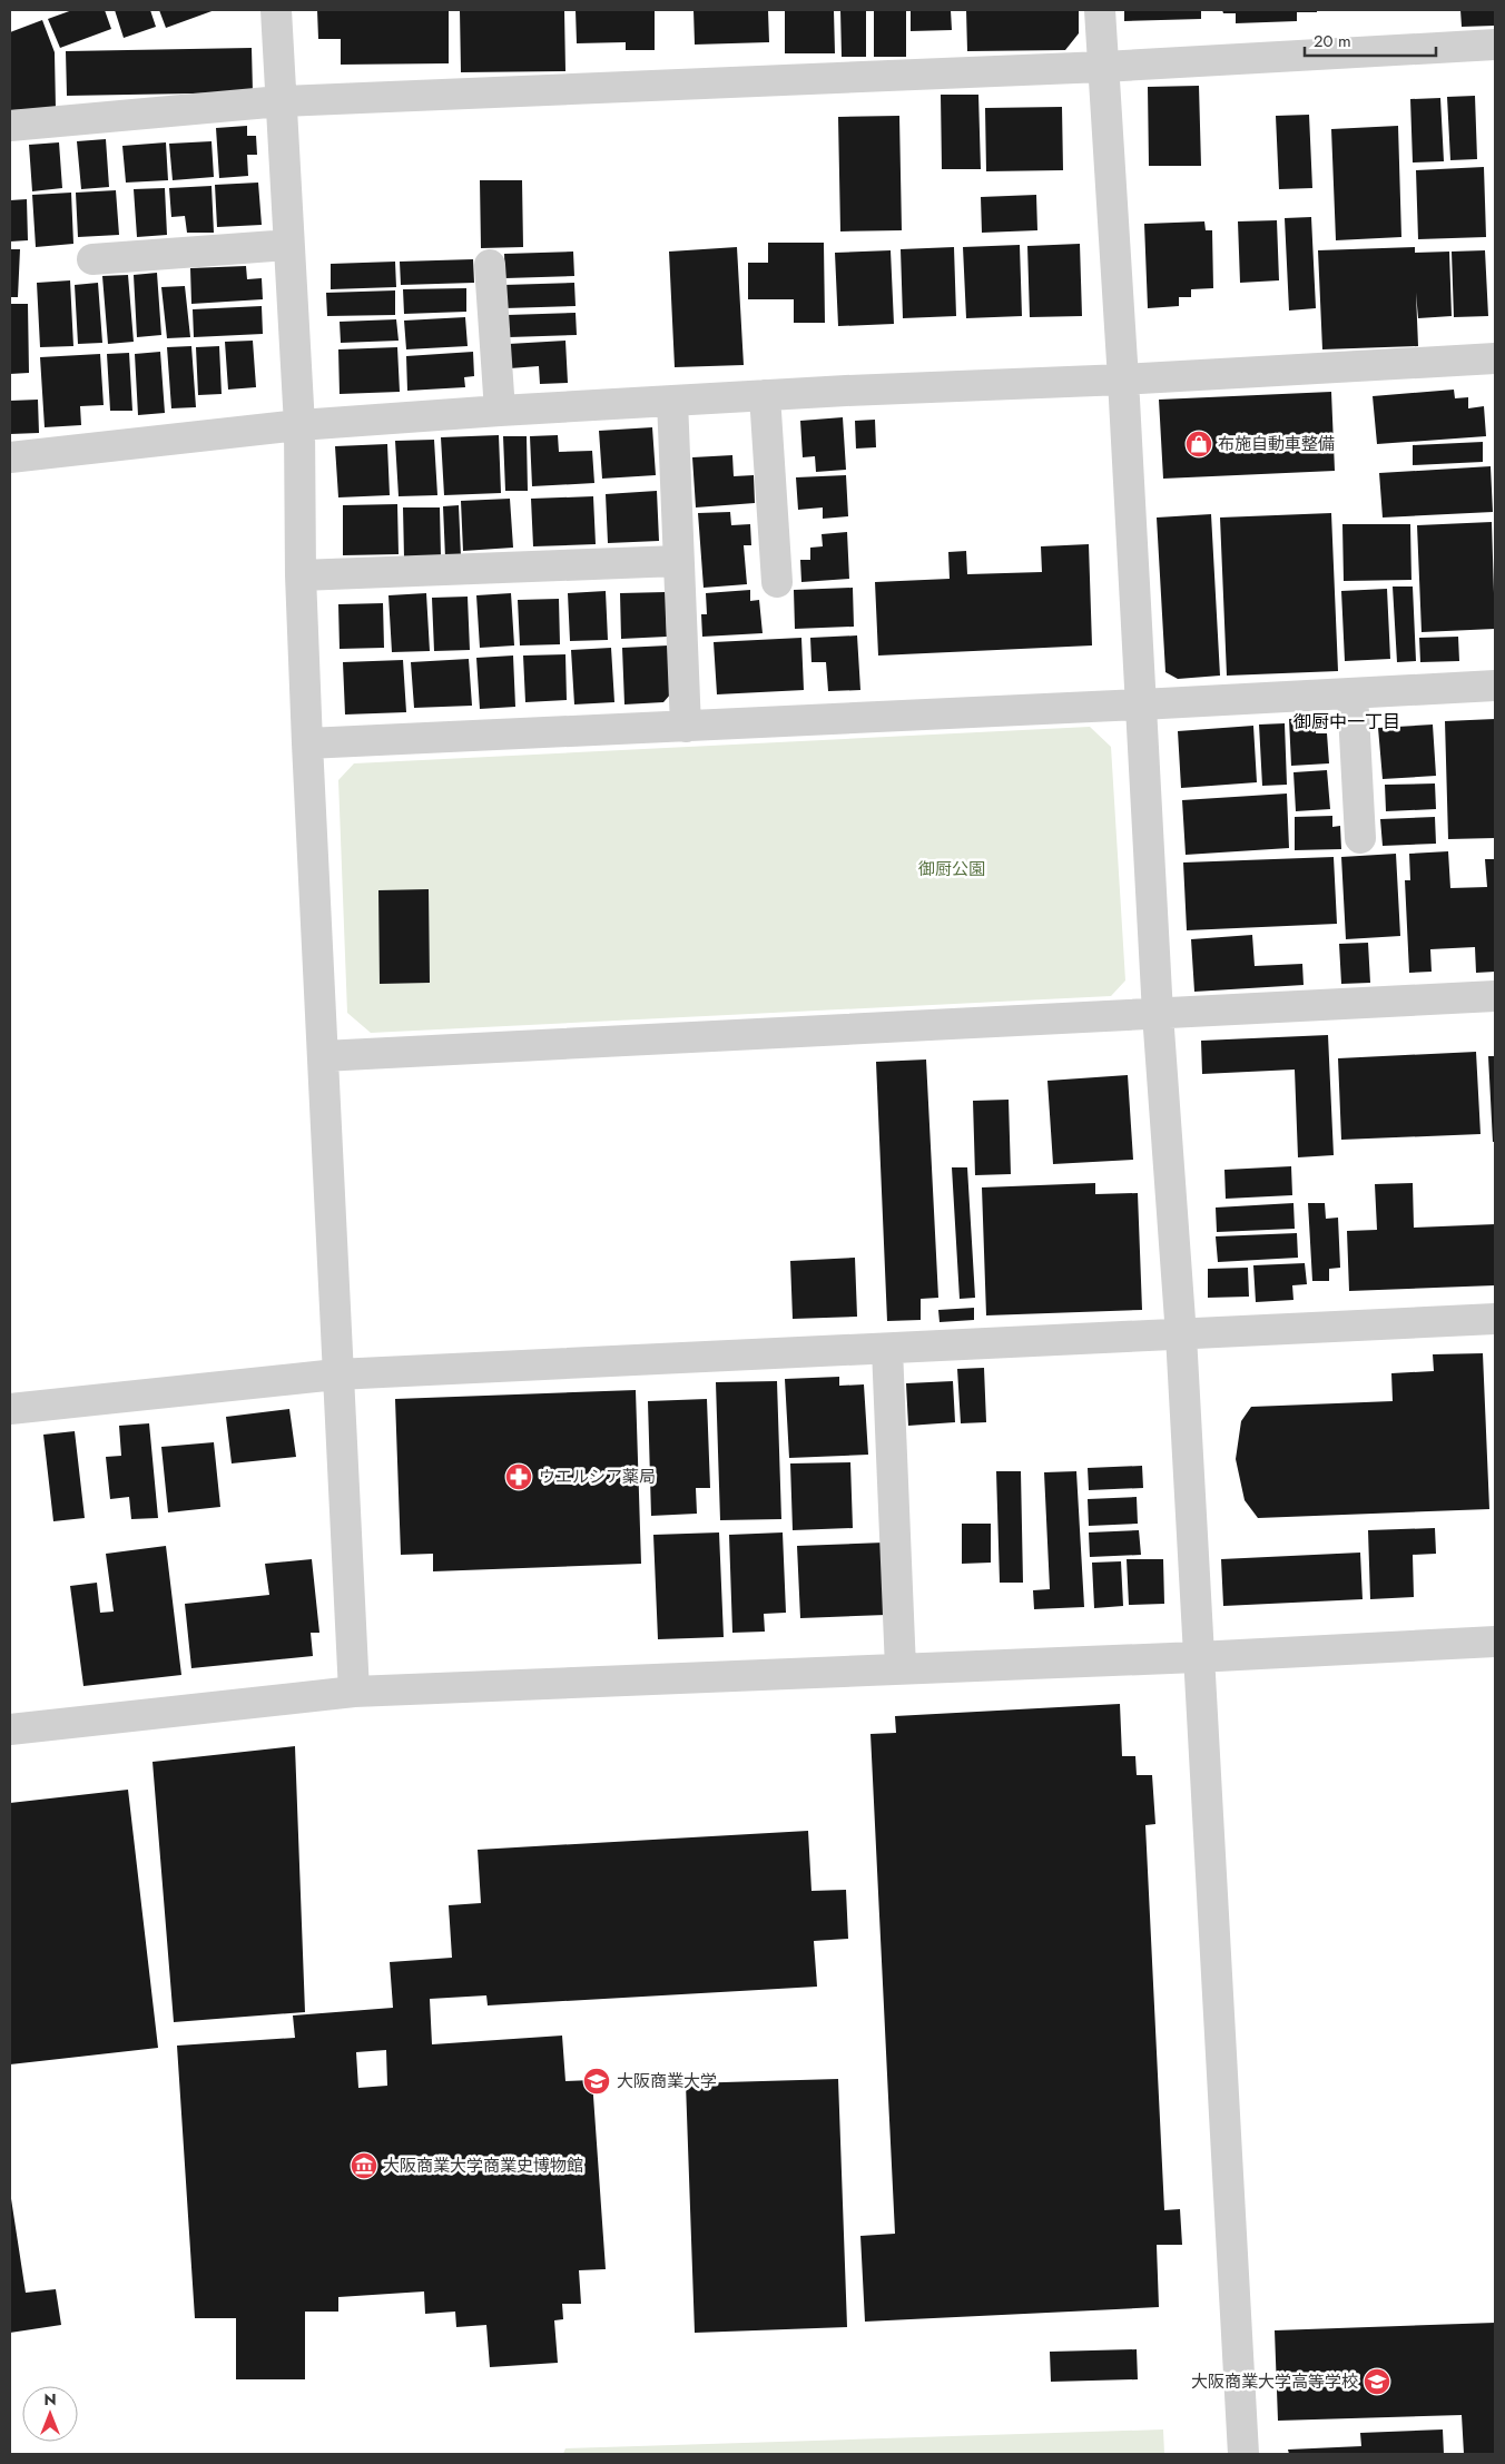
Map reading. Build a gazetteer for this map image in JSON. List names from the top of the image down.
{
  "districts": ["御厨中一丁目"],
  "parks": ["御厨公園"],
  "places": {
    "shop": ["布施自動車整備"],
    "pharmacy": ["ウエルシア薬局"],
    "school or university": ["大阪商業大学", "大阪商業大学高等学校"],
    "museum": ["大阪商業大学商業史博物館"]
  },
  "scale_bar": "20 m",
  "north": "top"
}
